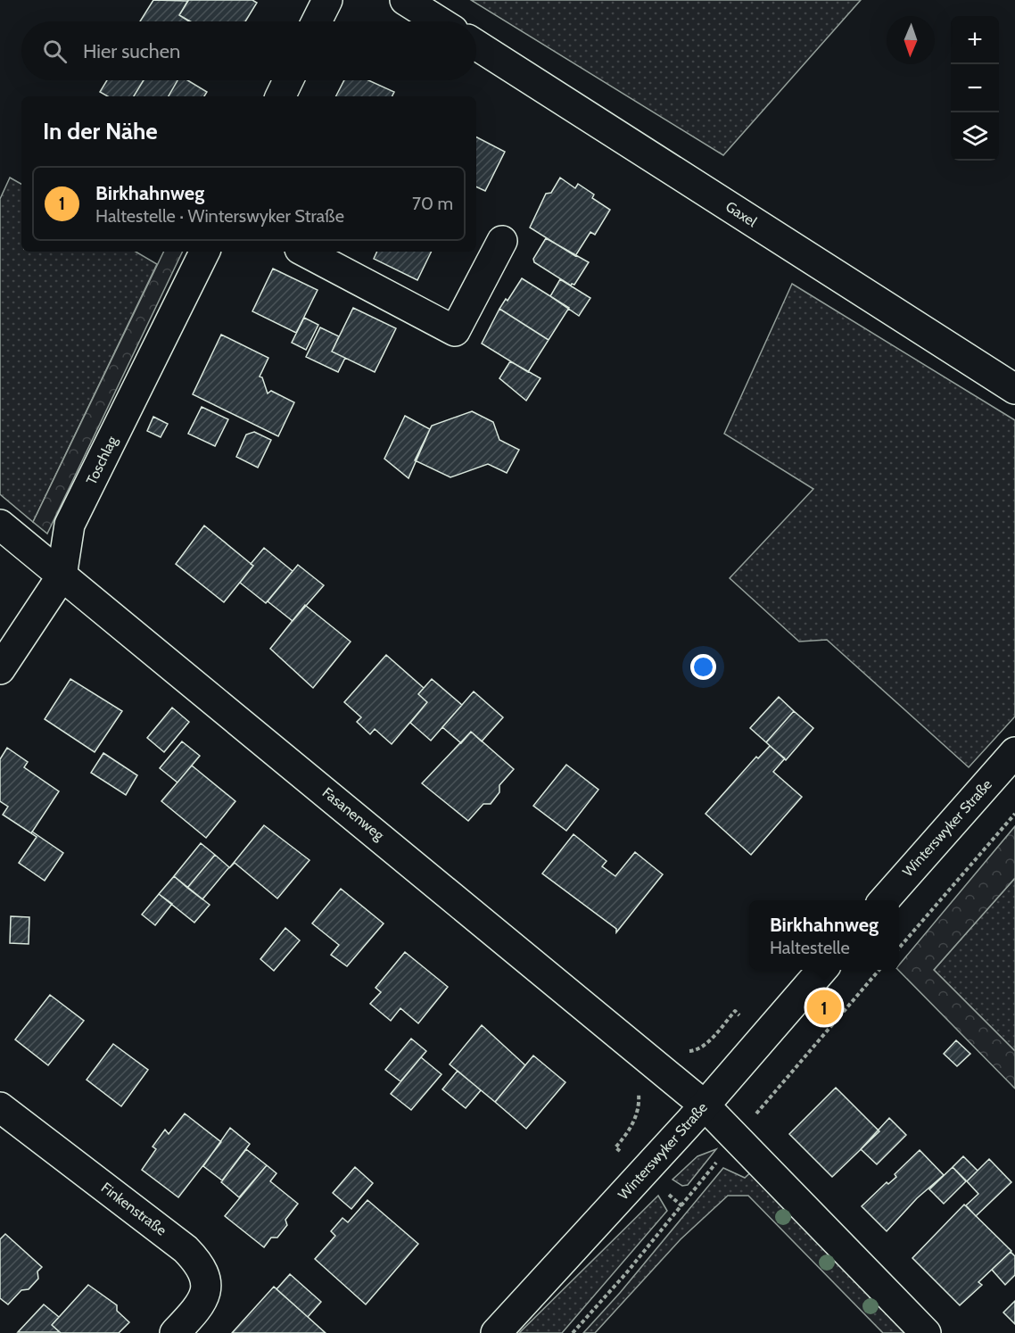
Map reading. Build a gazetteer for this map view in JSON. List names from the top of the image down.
{
  "streets": {
    "street": [
      "Gaxel",
      "Toschlag",
      "Fasanenweg",
      "Winterswyker Straße",
      "Finkenstraße"
    ]
  },
  "crossings": [
    ["Toschlag", "Fasanenweg"],
    ["Fasanenweg", "Winterswyker Straße"]
  ],
  "north": "bottom",
  "page": {
    "map_buttons": ["+", "−"],
    "search": "Hier suchen",
    "heading": "In der Nähe",
    "list": [
      {
        "mark": "1",
        "name": "Birkhahnweg",
        "note": "Haltestelle · Winterswyker Straße",
        "value": "70 m"
      }
    ],
    "popup": ["Birkhahnweg", "Haltestelle"],
    "pins": "1"
  }
}
